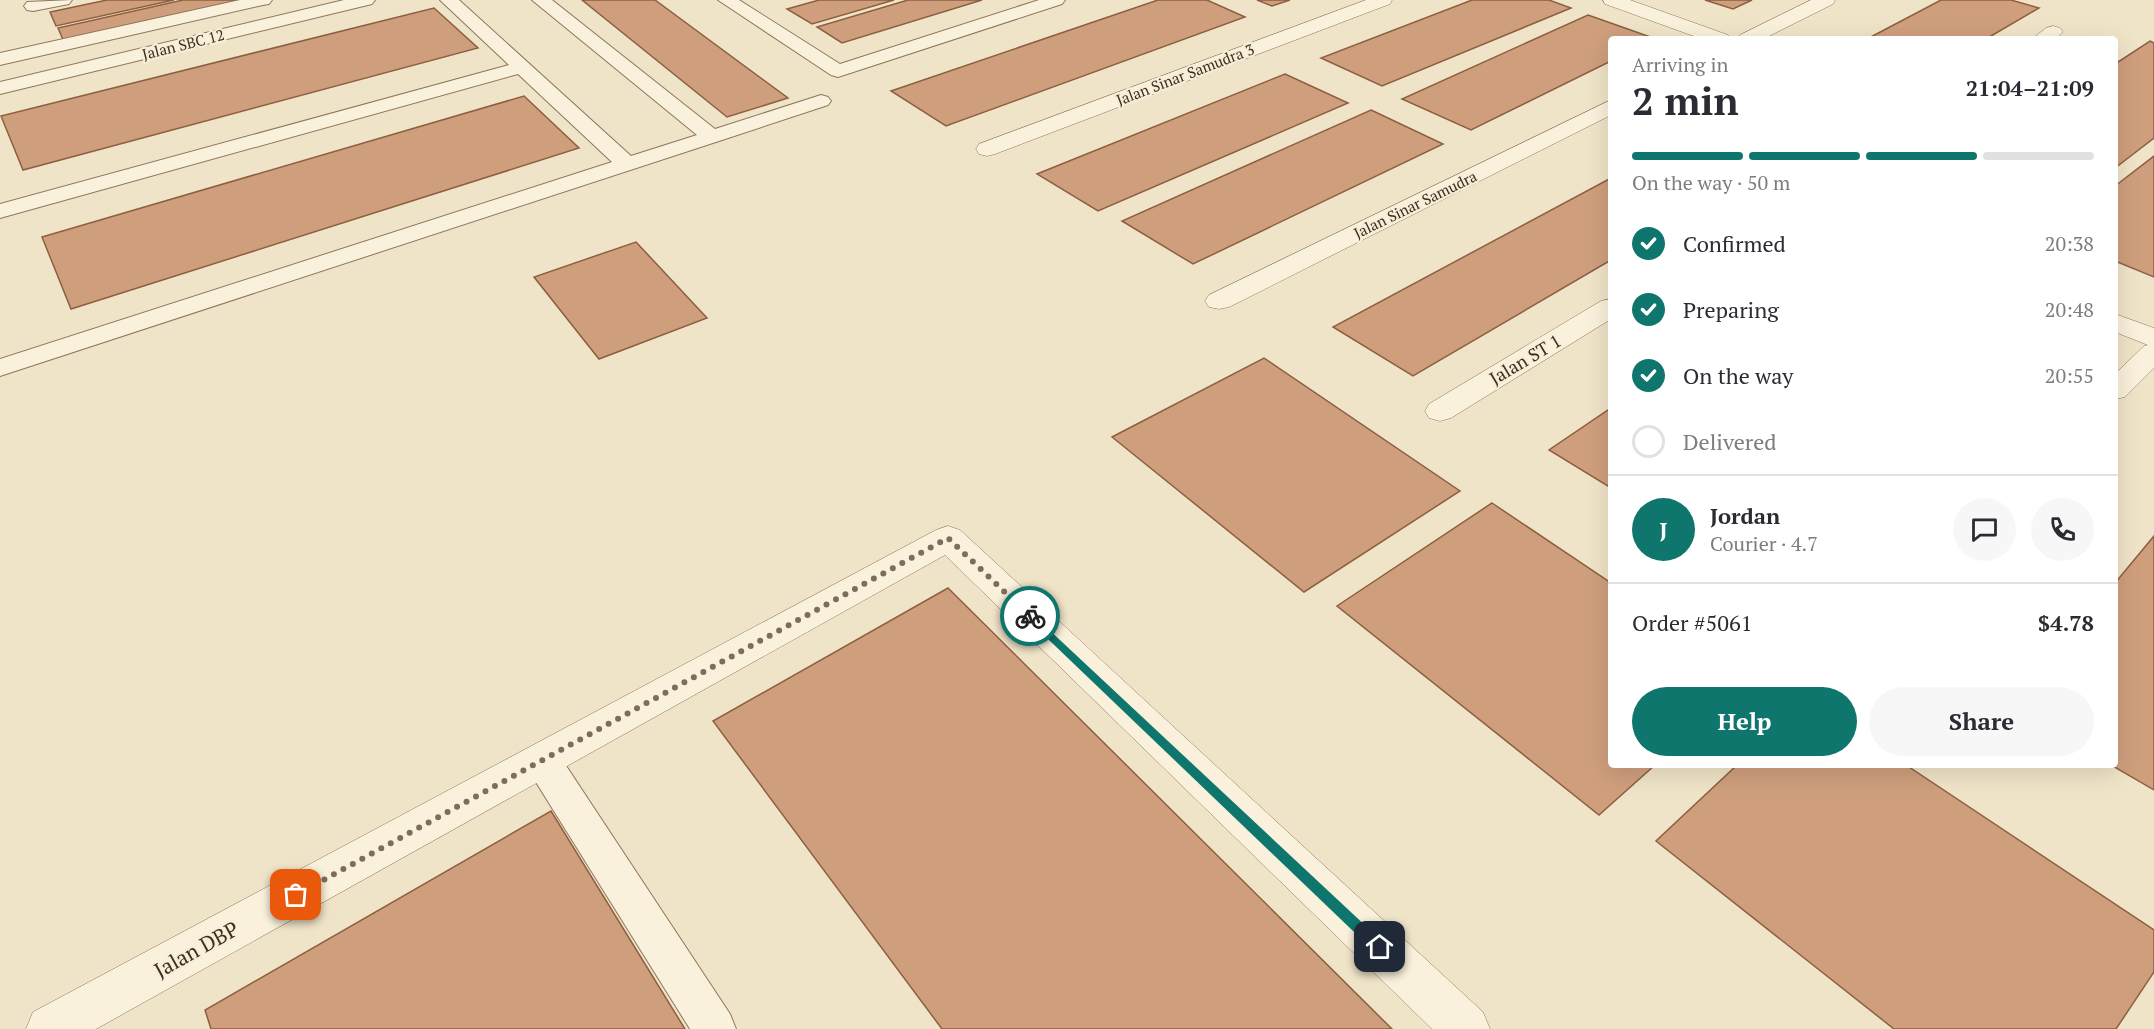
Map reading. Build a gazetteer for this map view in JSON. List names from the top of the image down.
{
  "streets": {
    "street": [
      "Jalan Sinar Samudra 3",
      "Jalan Sinar Samudra",
      "Jalan ST 1",
      "Jalan DBP"
    ],
    "lane": ["Jalan SBC 12"]
  },
  "page": {
    "heading": ["2 min", "Arriving in", "21:04–21:09"],
    "panel": [
      "Jordan",
      "Courier · 4.7",
      "Order #5061",
      "$4.78"
    ],
    "bar": "On the way · 50 m",
    "list": [
      ["Confirmed", "20:38"],
      ["Preparing", "20:48"],
      ["On the way", "20:55"],
      "Delivered"
    ],
    "round": "J",
    "buttons": ["Help", "Share"]
  }
}
